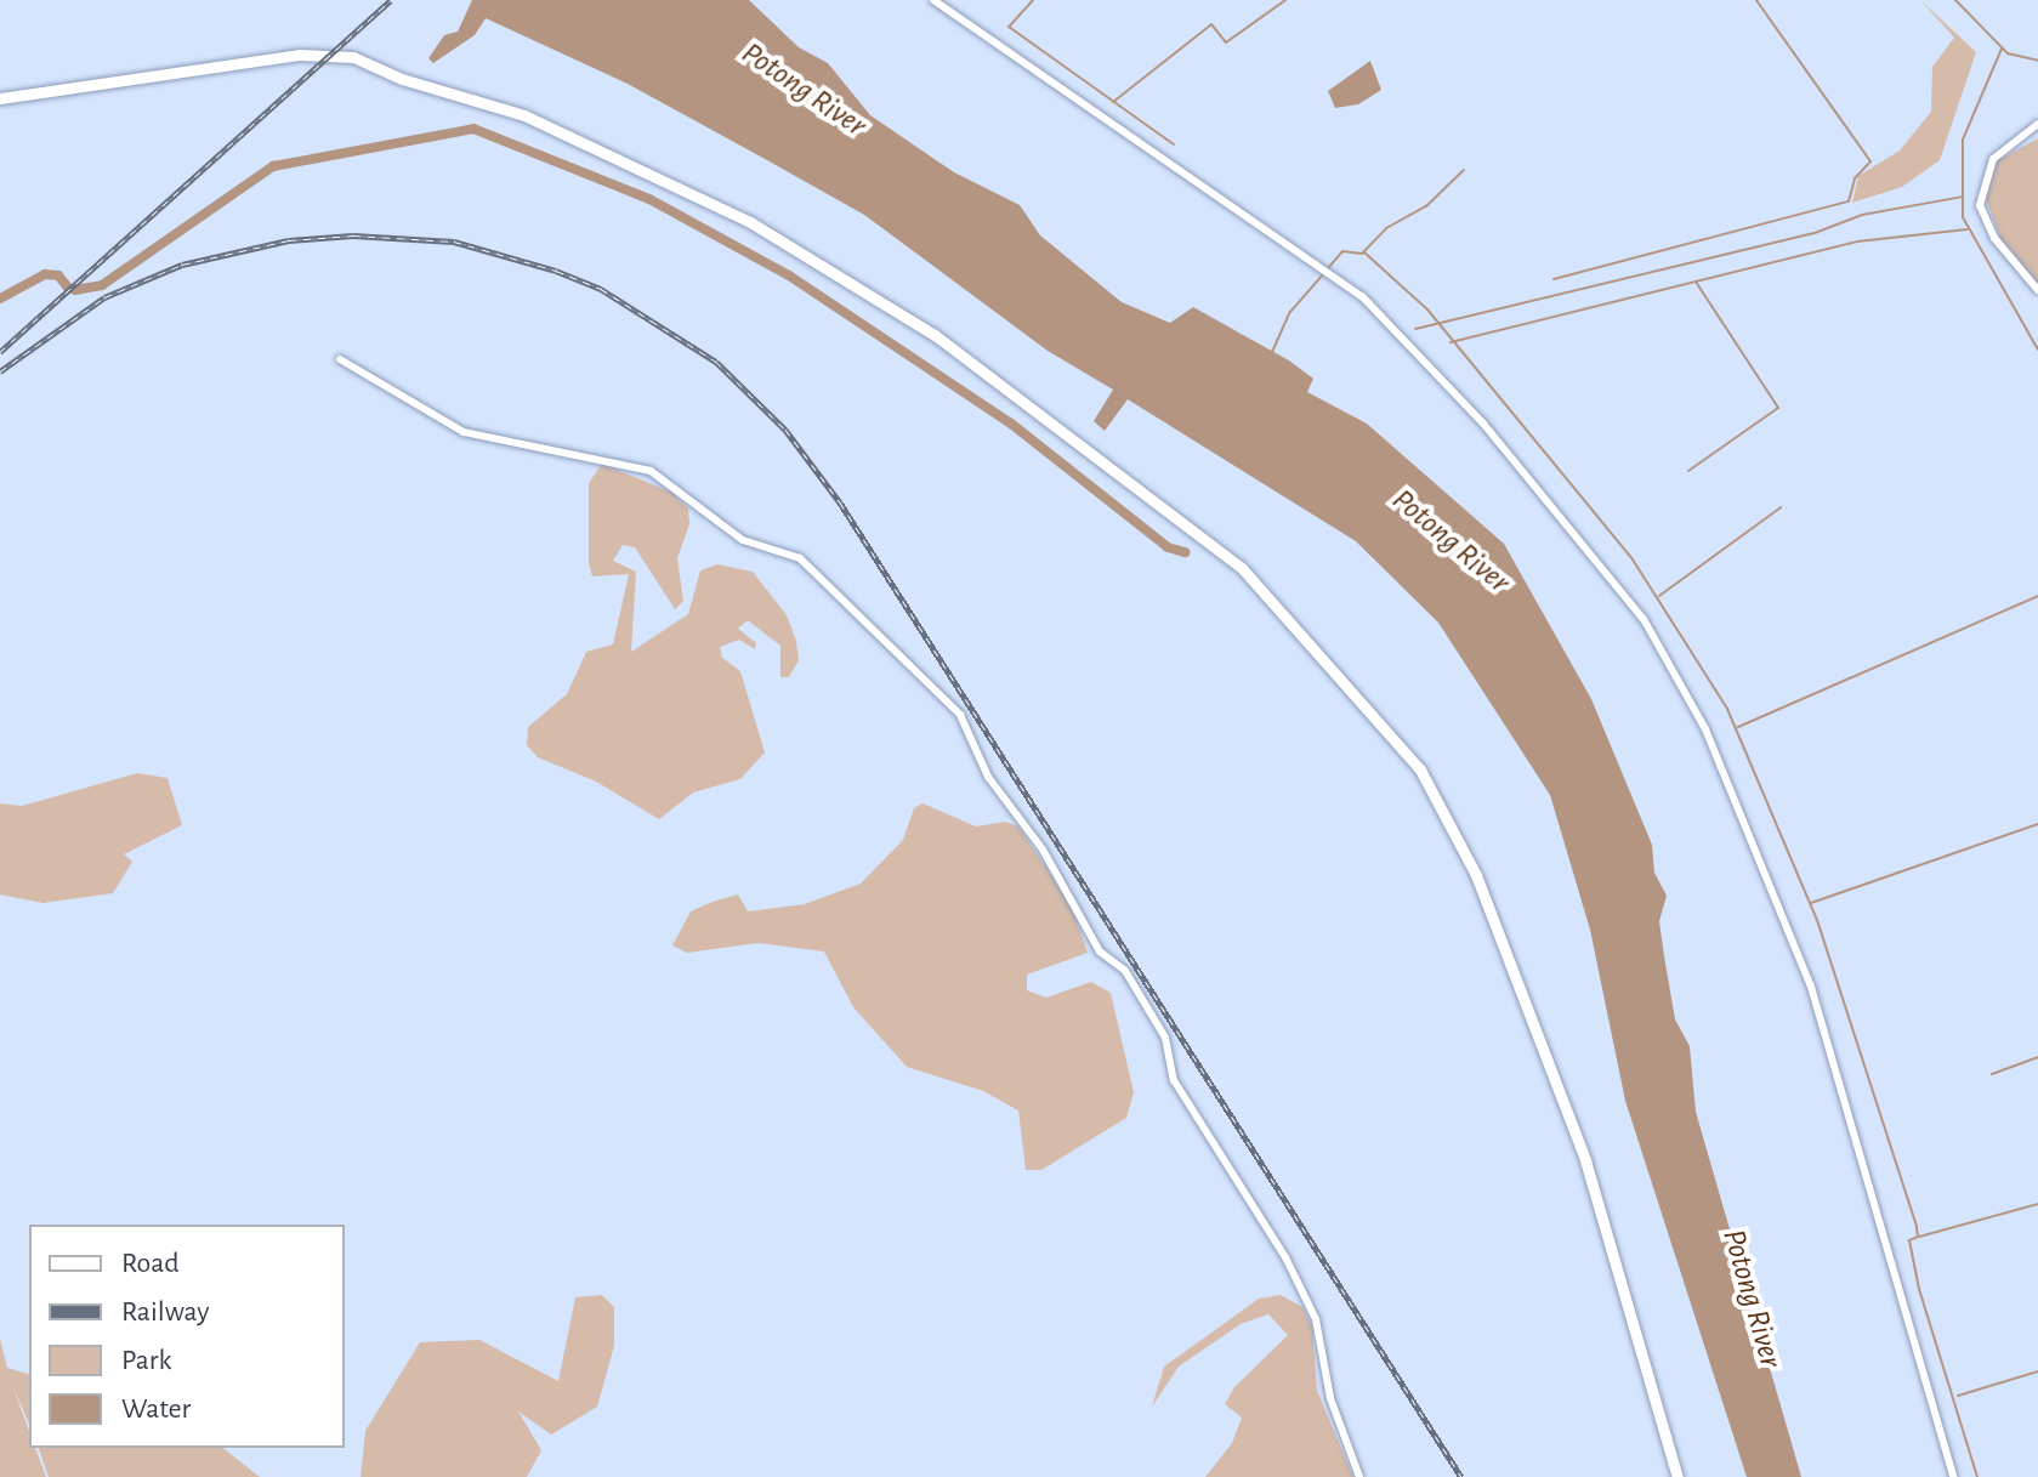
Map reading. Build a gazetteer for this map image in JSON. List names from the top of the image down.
{
  "water": ["Potong River"],
  "legend": [
    "Road",
    "Railway",
    "Park",
    "Water"
  ]
}
